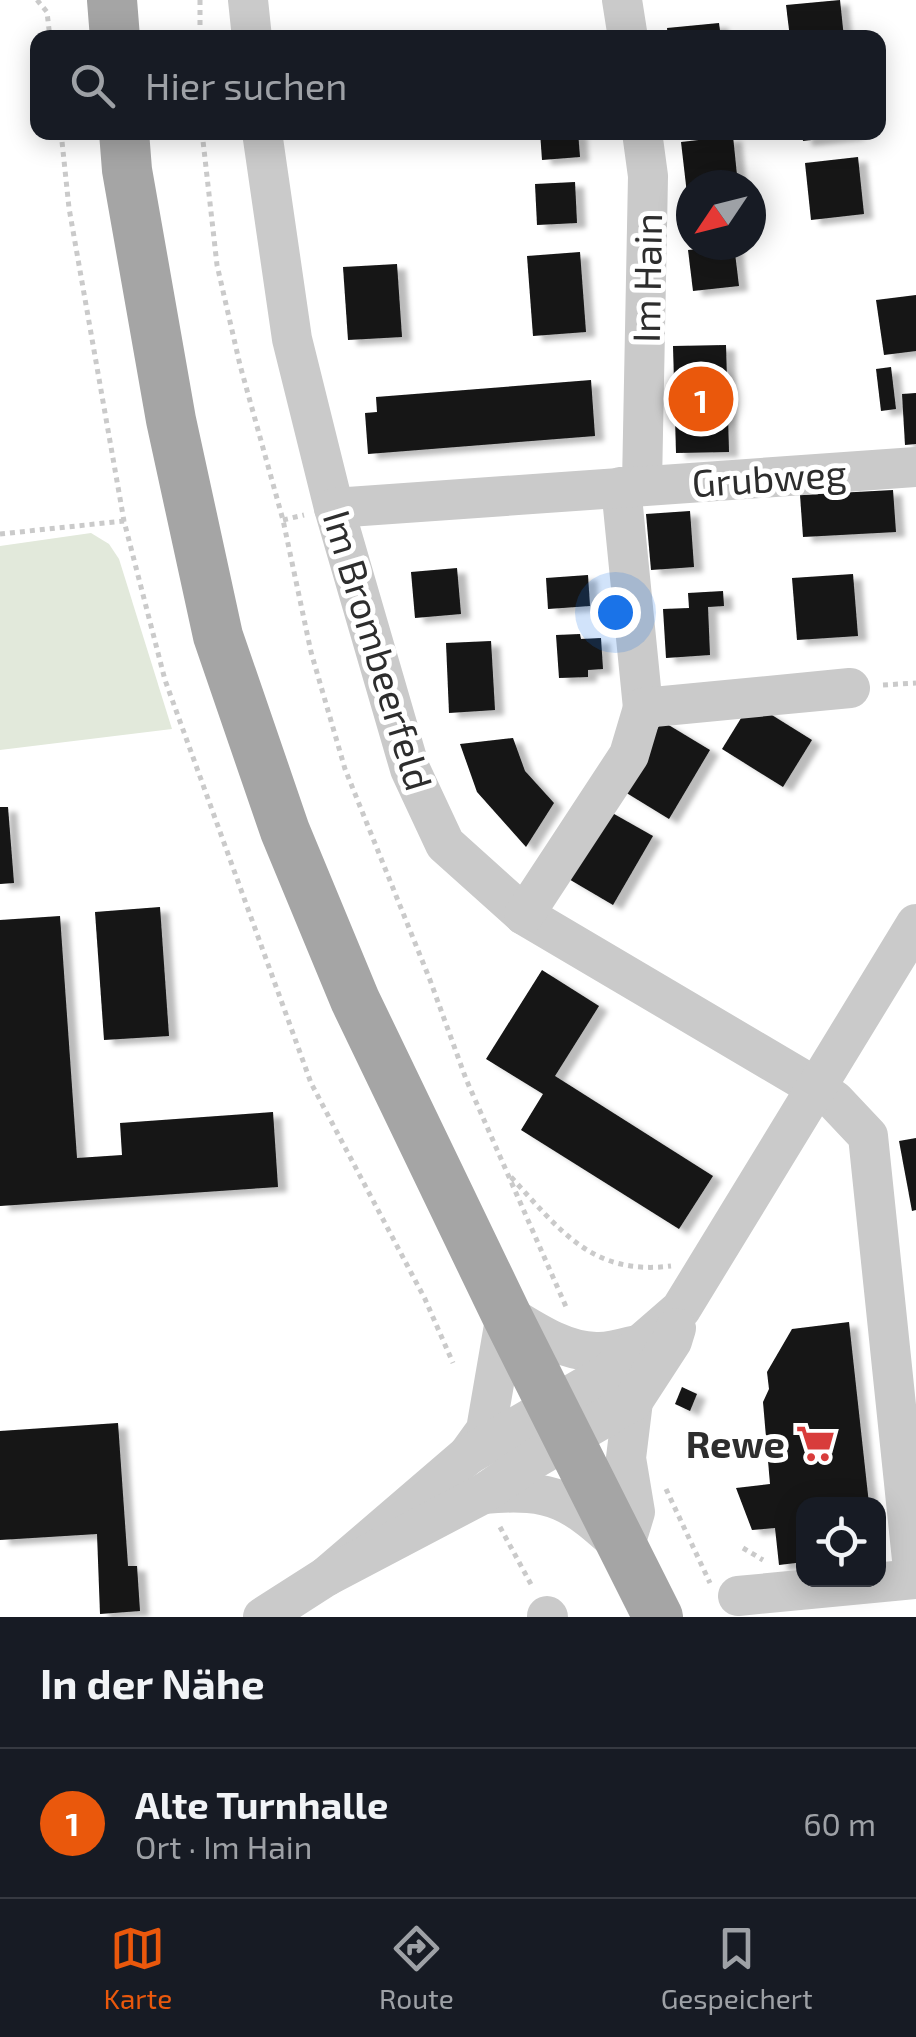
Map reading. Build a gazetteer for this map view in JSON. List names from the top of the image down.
{
  "streets": {
    "street": ["Im Hain", "Grubweg", "Im Brombeerfeld"]
  },
  "crossings": [
    ["Im Hain", "Grubweg"],
    ["Grubweg", "Im Brombeerfeld"]
  ],
  "places": {
    "supermarket": ["Rewe"]
  },
  "north": "bottom left",
  "page": {
    "search": "Hier suchen",
    "pins": "1",
    "heading": "In der Nähe",
    "list": [
      {
        "mark": "1",
        "name": "Alte Turnhalle",
        "note": "Ort · Im Hain",
        "value": "60 m"
      }
    ],
    "nav": ["Karte", "Route", "Gespeichert"]
  }
}
